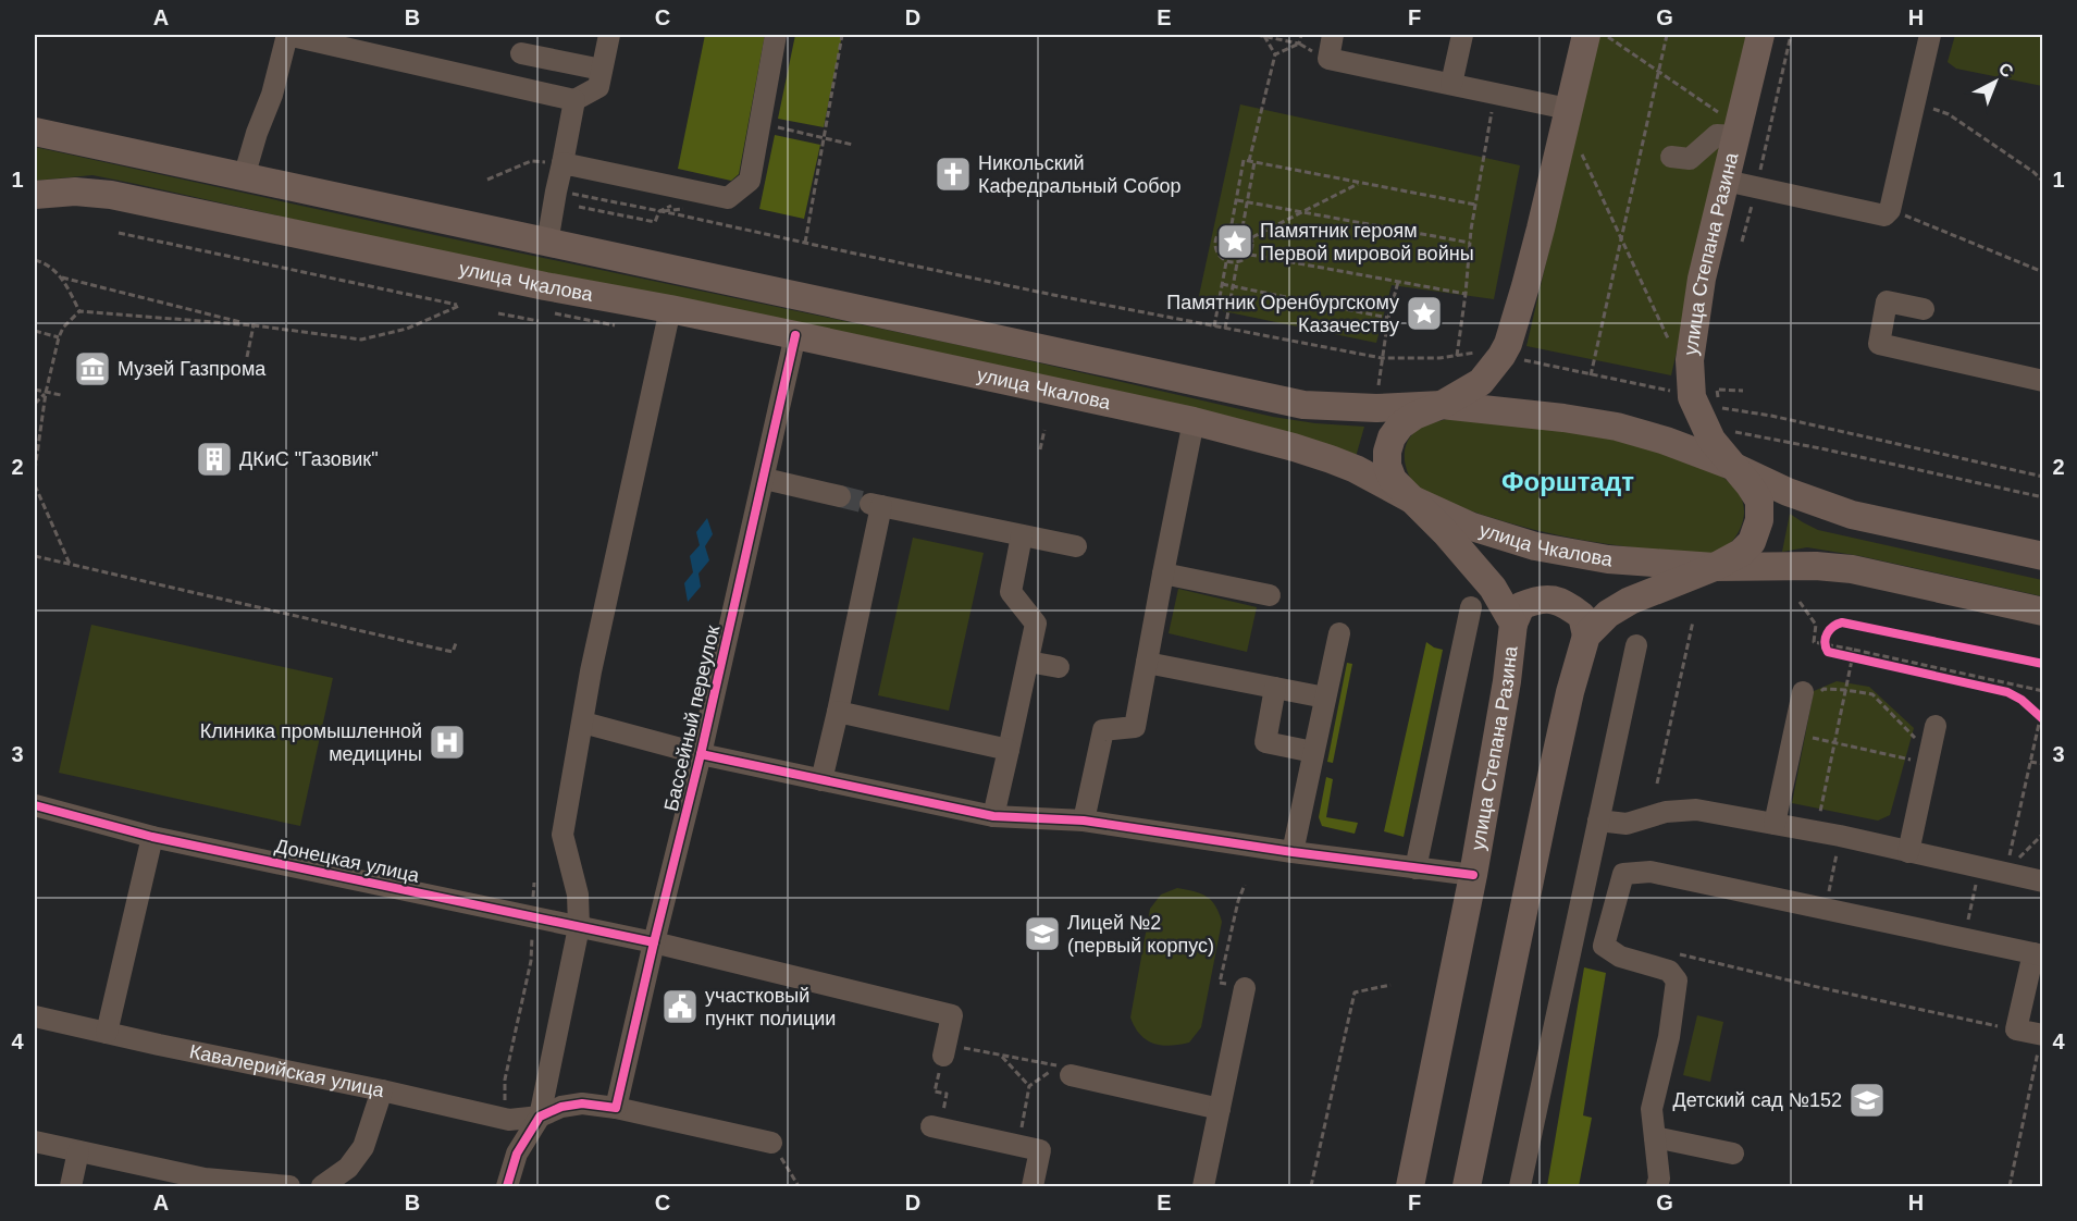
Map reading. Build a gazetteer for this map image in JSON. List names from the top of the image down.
{
  "streets": {
    "main road": ["улица Степана Разина", "улица Чкалова"],
    "street": ["Бассейный переулок", "Донецкая улица", "Кавалерийская улица"]
  },
  "crossings": [
    ["улица Степана Разина", "улица Чкалова"],
    ["улица Чкалова", "Бассейный переулок"],
    ["Бассейный переулок", "Донецкая улица"],
    ["Бассейный переулок", "Кавалерийская улица"]
  ],
  "districts": ["Форштадт"],
  "places": {
    "church": ["Никольский Кафедральный Собор"],
    "place": ["Памятник героям Первой мировой войны", "Памятник Оренбургскому Казачеству"],
    "museum": ["Музей Газпрома"],
    "building": ["ДКиC \"Газовик\""],
    "hospital": ["Клиника промышленной медицины"],
    "school or university": ["Лицей №2 (первый корпус)", "Детский сад №152"],
    "public building": ["участковый пункт полиции"]
  },
  "north": "top right",
  "grid": {
    "columns": [
      "A",
      "B",
      "C",
      "D",
      "E",
      "F",
      "G",
      "H"
    ],
    "rows": [
      "1",
      "2",
      "3",
      "4"
    ]
  }
}
